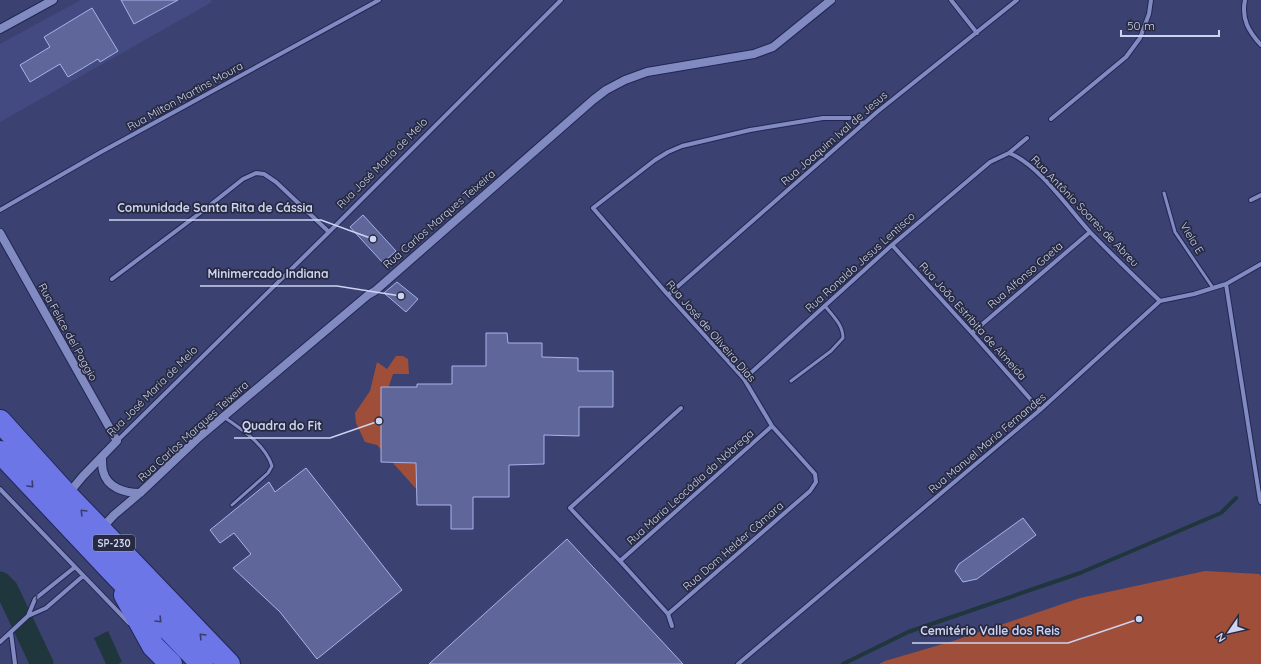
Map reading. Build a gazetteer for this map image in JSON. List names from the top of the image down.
{
  "streets": {
    "highway": ["SP-230"],
    "street": [
      "Rua Milton Martins Moura",
      "Rua Joaquim Ival de Jesus",
      "Rua José Maria de Melo",
      "Rua Antônio Soares de Abreu",
      "Rua Carlos Marques Teixeira",
      "Rua Ronaldo Jesus Lentisco",
      "Rua Alfonso Gaeta",
      "Rua João Estribita de Almeida",
      "Rua José de Oliveira Dias",
      "Rua Felice del Paggio",
      "Rua Manuel Maria Fernandes",
      "Rua Maria Leocádia da Nóbrega",
      "Rua Dom Helder Câmara"
    ],
    "lane": ["Viela E"]
  },
  "crossings": [
    ["Rua Joaquim Ival de Jesus", "Rua José de Oliveira Dias"],
    ["Rua José Maria de Melo", "Rua Felice del Paggio"],
    ["Rua José Maria de Melo", "SP-230"],
    ["Rua Antônio Soares de Abreu", "Rua Ronaldo Jesus Lentisco"],
    ["Rua Antônio Soares de Abreu", "Rua Alfonso Gaeta"],
    ["Rua Antônio Soares de Abreu", "Rua Manuel Maria Fernandes"],
    ["Rua Carlos Marques Teixeira", "SP-230"],
    ["Rua Ronaldo Jesus Lentisco", "Rua João Estribita de Almeida"],
    ["Rua Ronaldo Jesus Lentisco", "Rua José de Oliveira Dias"],
    ["Rua Alfonso Gaeta", "Rua João Estribita de Almeida"],
    ["Rua João Estribita de Almeida", "Rua Manuel Maria Fernandes"],
    ["Rua José de Oliveira Dias", "Rua Maria Leocádia da Nóbrega"],
    ["Rua José de Oliveira Dias", "Rua Dom Helder Câmara"]
  ],
  "places": [
    "Comunidade Santa Rita de Cássia",
    "Minimercado Indiana",
    "Quadra do Fit",
    "Cemitério Valle dos Reis"
  ],
  "scale_bar": "50 m",
  "north": "bottom left"
}
